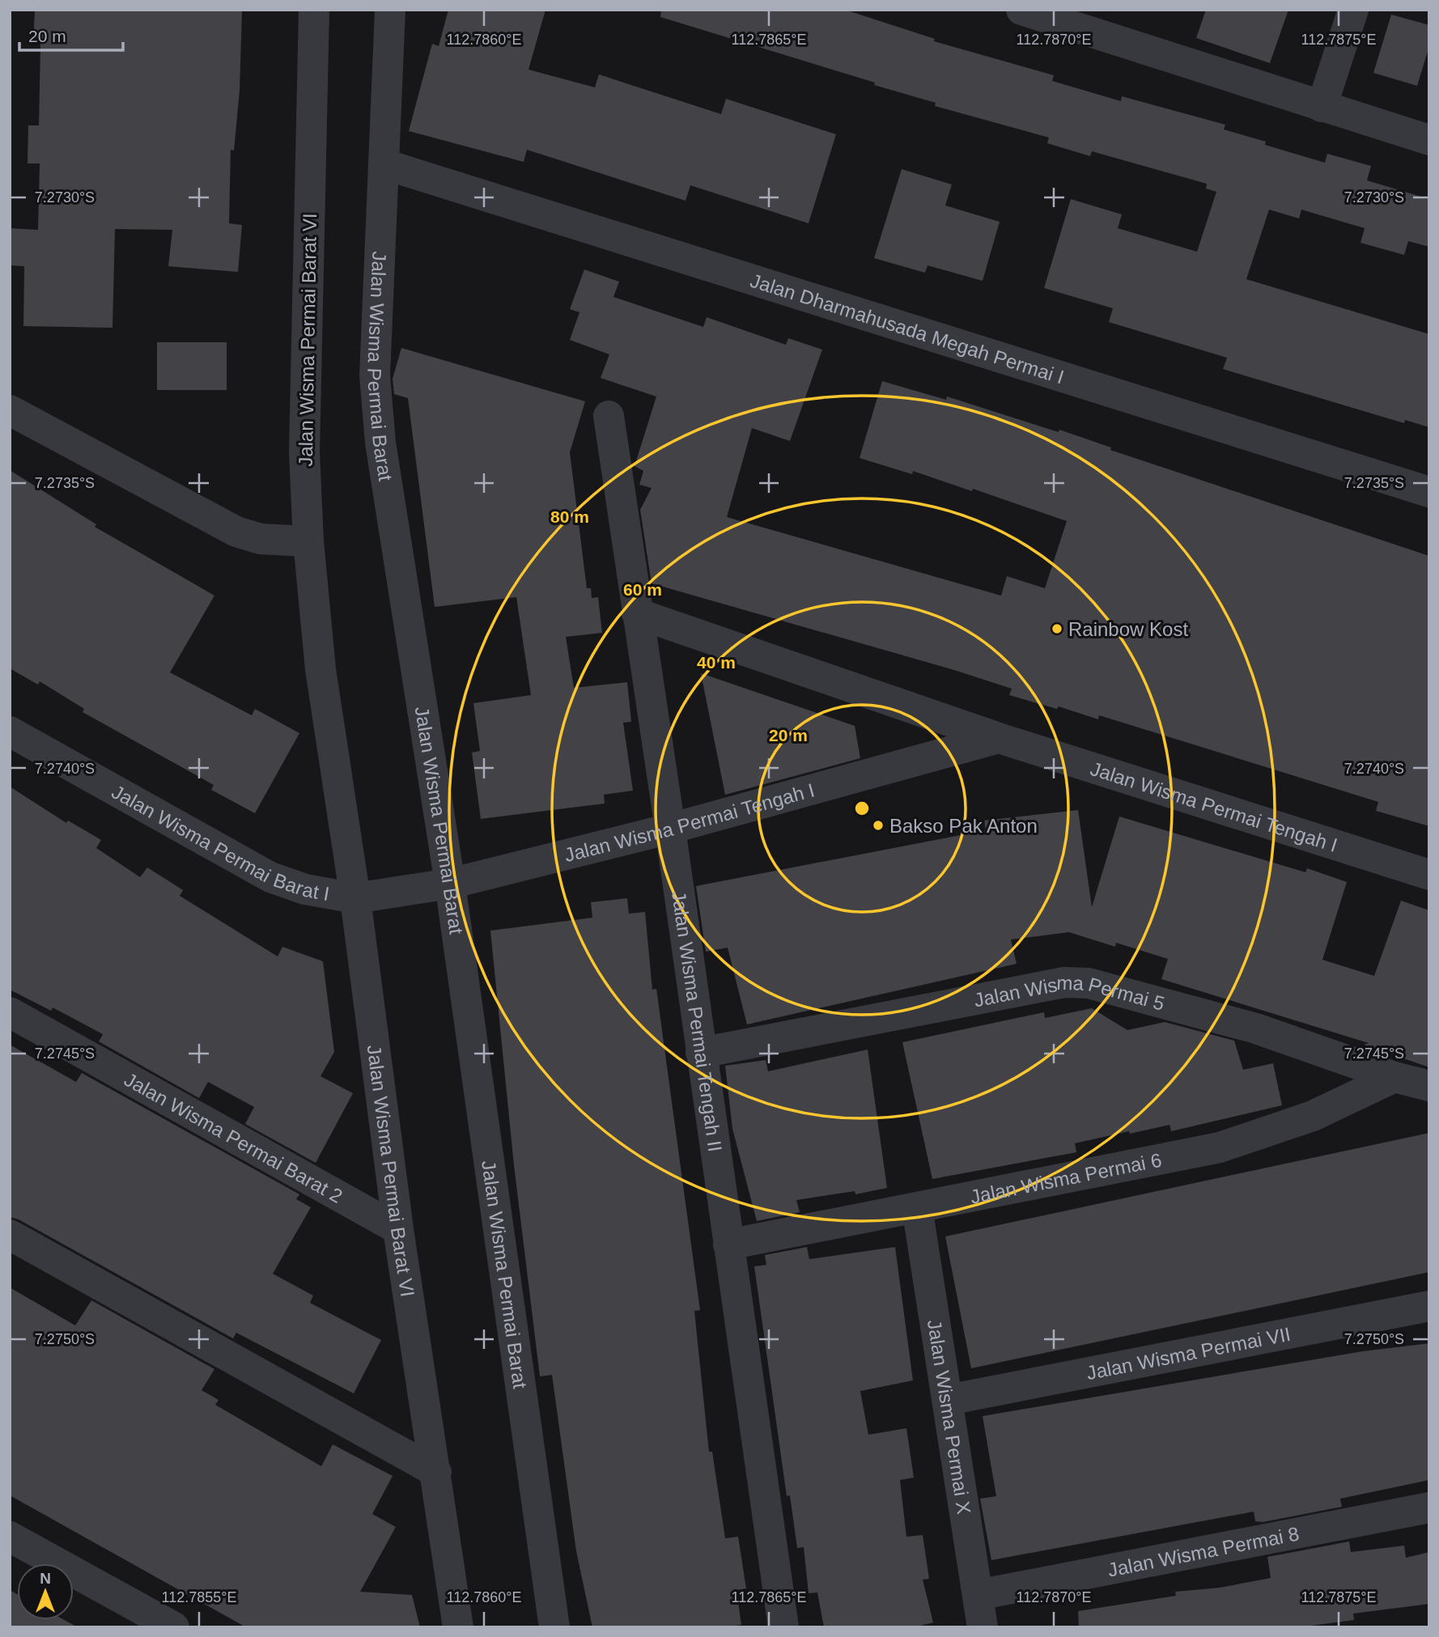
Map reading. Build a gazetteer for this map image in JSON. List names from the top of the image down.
{
  "streets": {
    "street": [
      "Jalan Dharmahusada Megah Permai I",
      "Jalan Wisma Permai Barat VI",
      "Jalan Wisma Permai Barat",
      "Jalan Wisma Permai Tengah I",
      "Jalan Wisma Permai Barat I",
      "Jalan Wisma Permai 5",
      "Jalan Wisma Permai Tengah II",
      "Jalan Wisma Permai Barat 2",
      "Jalan Wisma Permai 6",
      "Jalan Wisma Permai VII",
      "Jalan Wisma Permai X",
      "Jalan Wisma Permai 8"
    ]
  },
  "crossings": [
    ["Jalan Dharmahusada Megah Permai I", "Jalan Wisma Permai Barat"],
    ["Jalan Wisma Permai Barat VI", "Jalan Wisma Permai Tengah I"],
    ["Jalan Wisma Permai Barat VI", "Jalan Wisma Permai Barat I"],
    ["Jalan Wisma Permai Barat VI", "Jalan Wisma Permai Barat 2"],
    ["Jalan Wisma Permai Barat", "Jalan Wisma Permai Tengah I"],
    ["Jalan Wisma Permai Tengah I", "Jalan Wisma Permai Barat I"],
    ["Jalan Wisma Permai Tengah I", "Jalan Wisma Permai Tengah II"],
    ["Jalan Wisma Permai 5", "Jalan Wisma Permai Tengah II"],
    ["Jalan Wisma Permai 5", "Jalan Wisma Permai 6"],
    ["Jalan Wisma Permai Tengah II", "Jalan Wisma Permai 6"],
    ["Jalan Wisma Permai 6", "Jalan Wisma Permai X"],
    ["Jalan Wisma Permai VII", "Jalan Wisma Permai X"],
    ["Jalan Wisma Permai X", "Jalan Wisma Permai 8"]
  ],
  "places": ["Rainbow Kost", "Bakso Pak Anton"],
  "scale_bar": "20 m",
  "north": "top",
  "coordinates": [
    "112.7860°E",
    "112.7865°E",
    "112.7870°E",
    "112.7875°E",
    "7.2730°S",
    "7.2735°S",
    "7.2740°S",
    "7.2745°S",
    "7.2750°S",
    "112.7855°E"
  ],
  "rings": [
    "80 m",
    "60 m",
    "40 m",
    "20 m"
  ]
}
